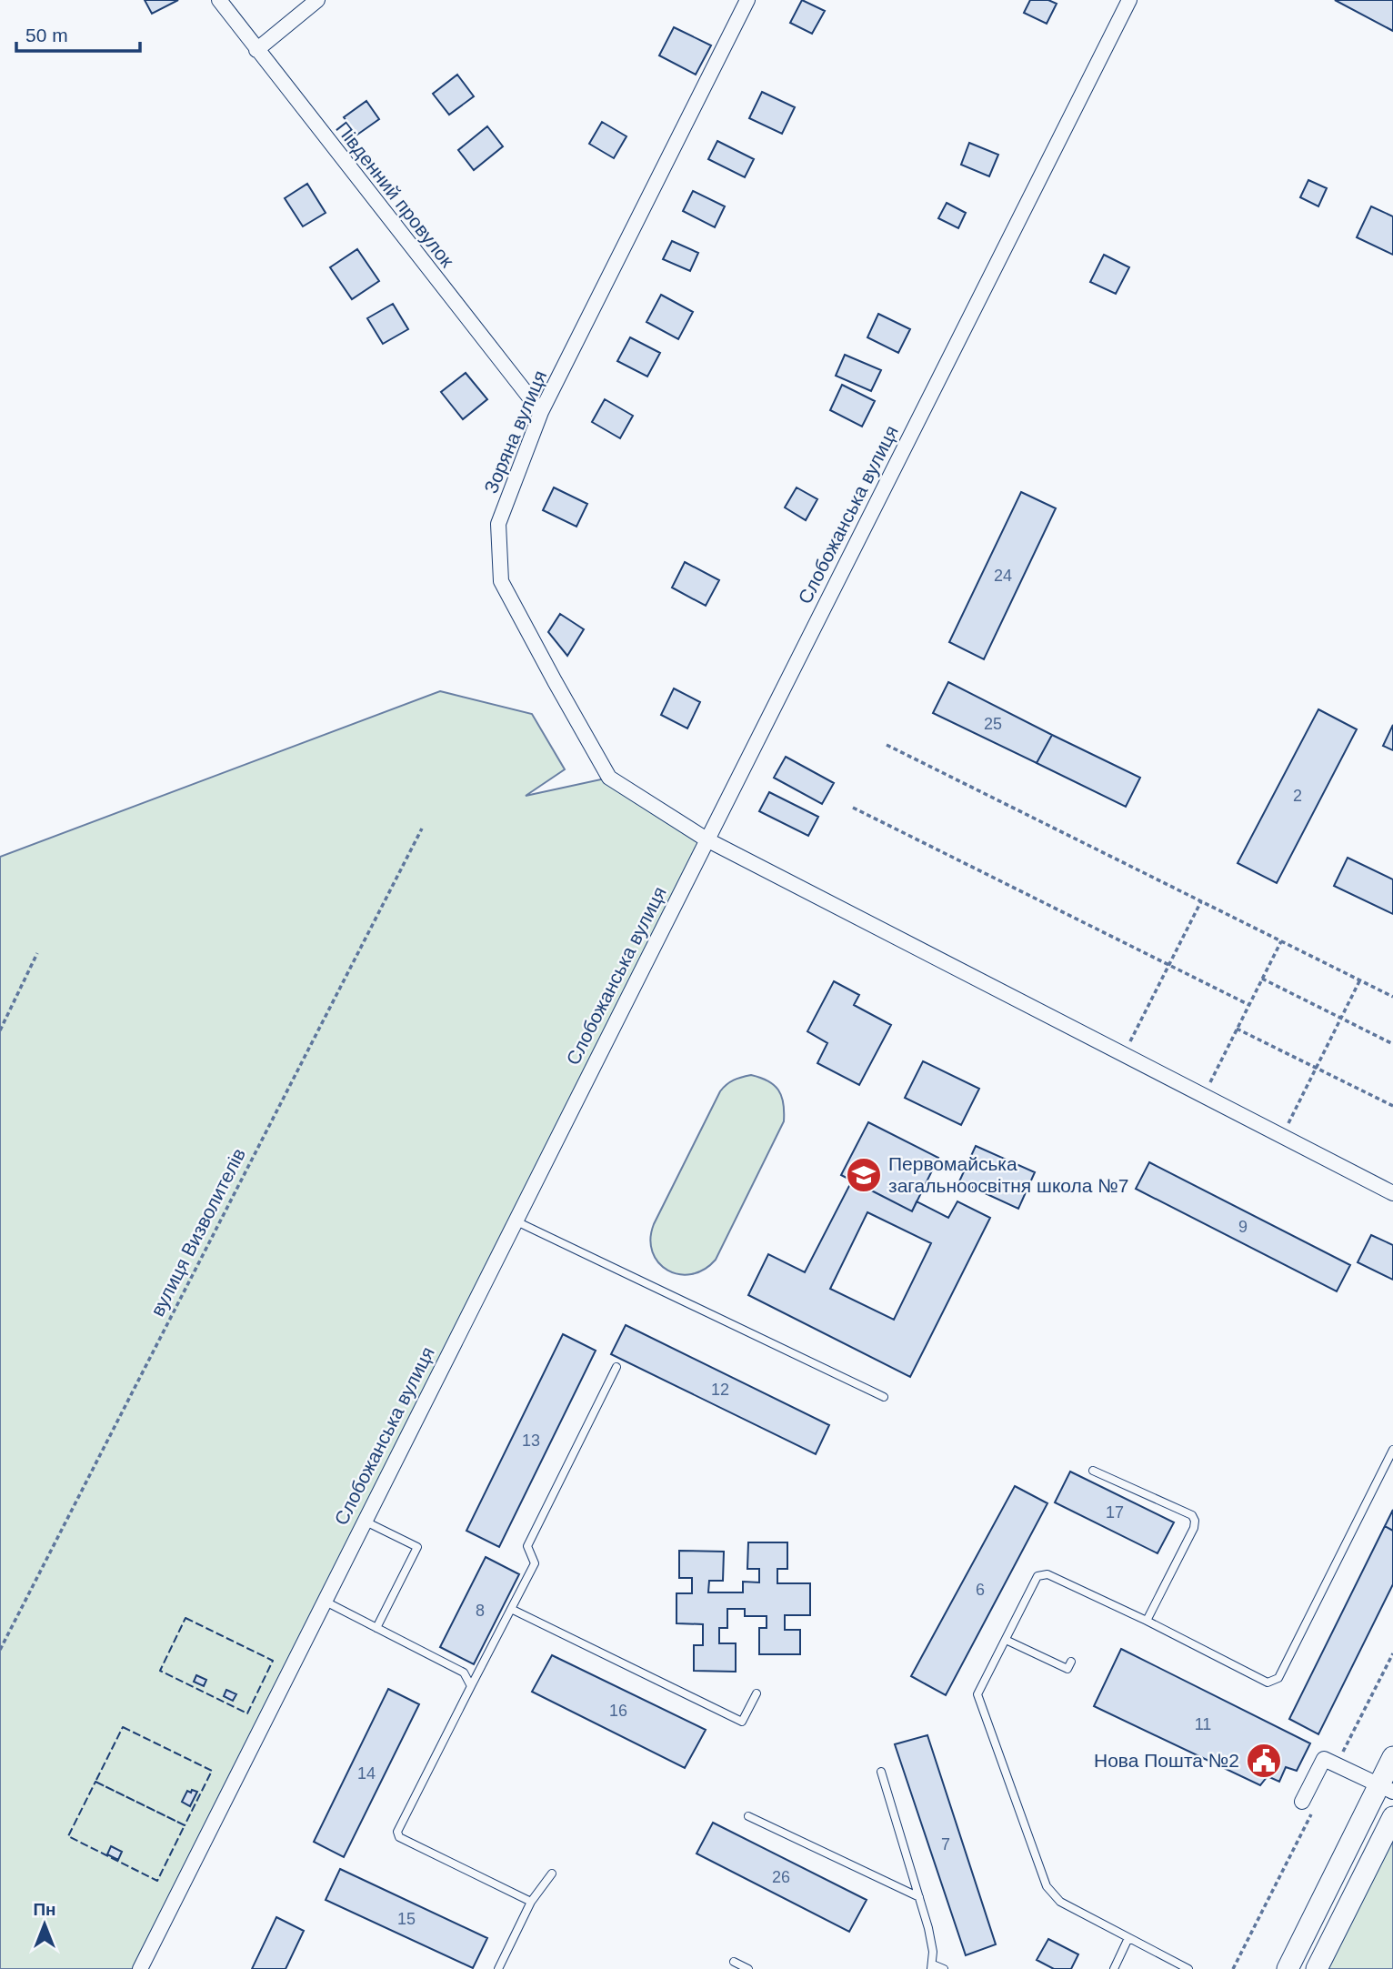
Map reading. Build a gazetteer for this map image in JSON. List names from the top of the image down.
{
  "streets": {
    "street": ["Південний провулок", "Зоряна вулиця", "Слобожанська вулиця"],
    "path": ["вулиця Визволителів"]
  },
  "crossings": [
    ["Південний провулок", "Зоряна вулиця"],
    ["Зоряна вулиця", "Слобожанська вулиця"]
  ],
  "places": {
    "school or university": ["Первомайська загальноосвітня школа №7"],
    "public building": ["Нова Пошта №2"]
  },
  "house_numbers": [
    "24",
    "25",
    "2",
    "9",
    "12",
    "13",
    "17",
    "6",
    "8",
    "16",
    "11",
    "14",
    "7",
    "26",
    "15"
  ],
  "scale_bar": "50 m",
  "north": "top"
}
